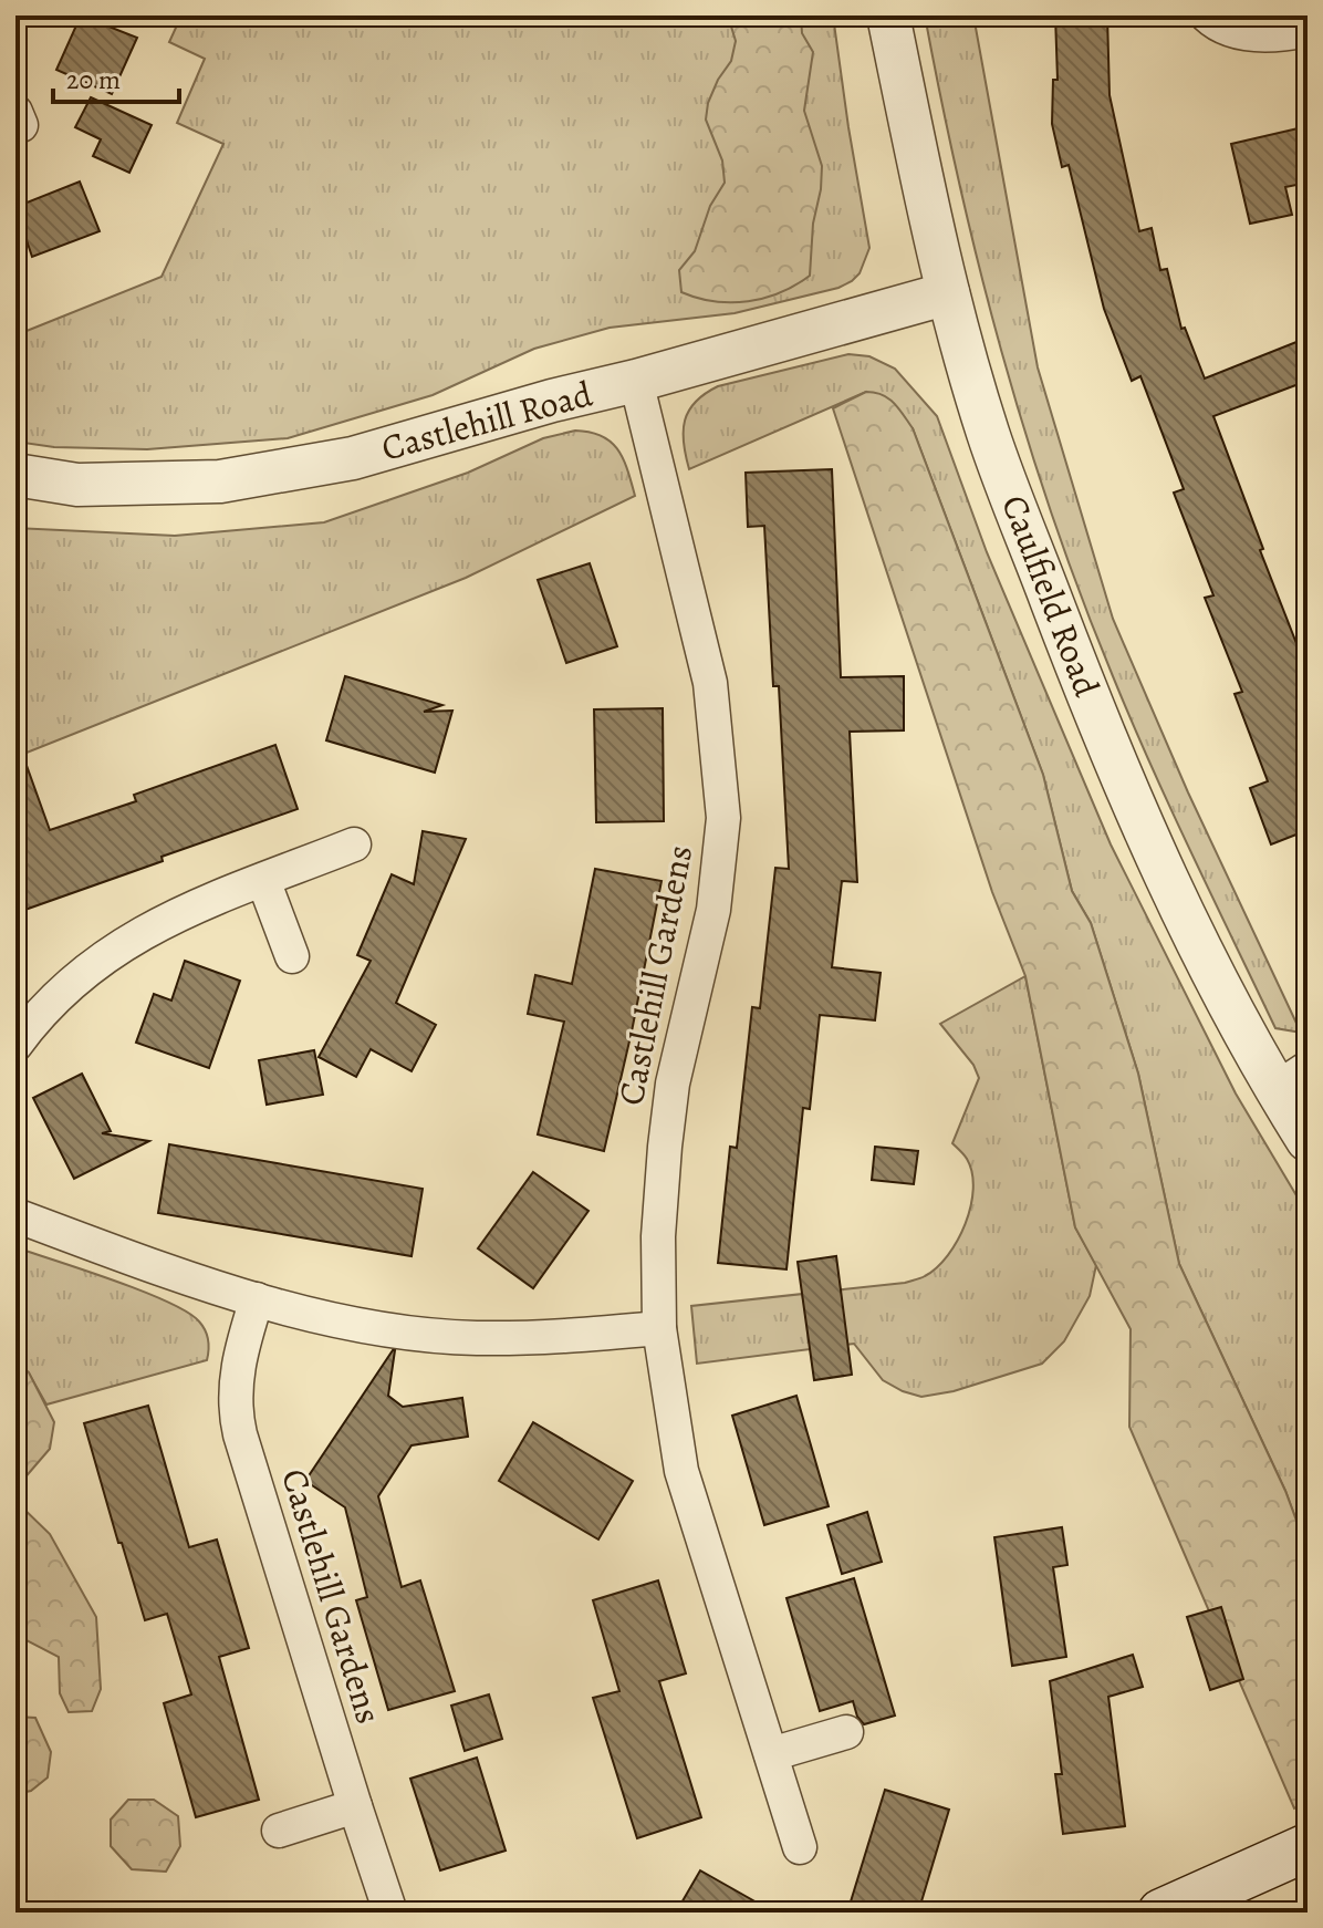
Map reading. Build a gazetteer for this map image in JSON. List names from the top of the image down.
{
  "streets": {
    "street": ["Castlehill Road", "Caulfield Road", "Castlehill Gardens"]
  },
  "crossings": [
    ["Castlehill Road", "Caulfield Road"],
    ["Castlehill Road", "Castlehill Gardens"]
  ],
  "scale_bar": "20 m"
}
